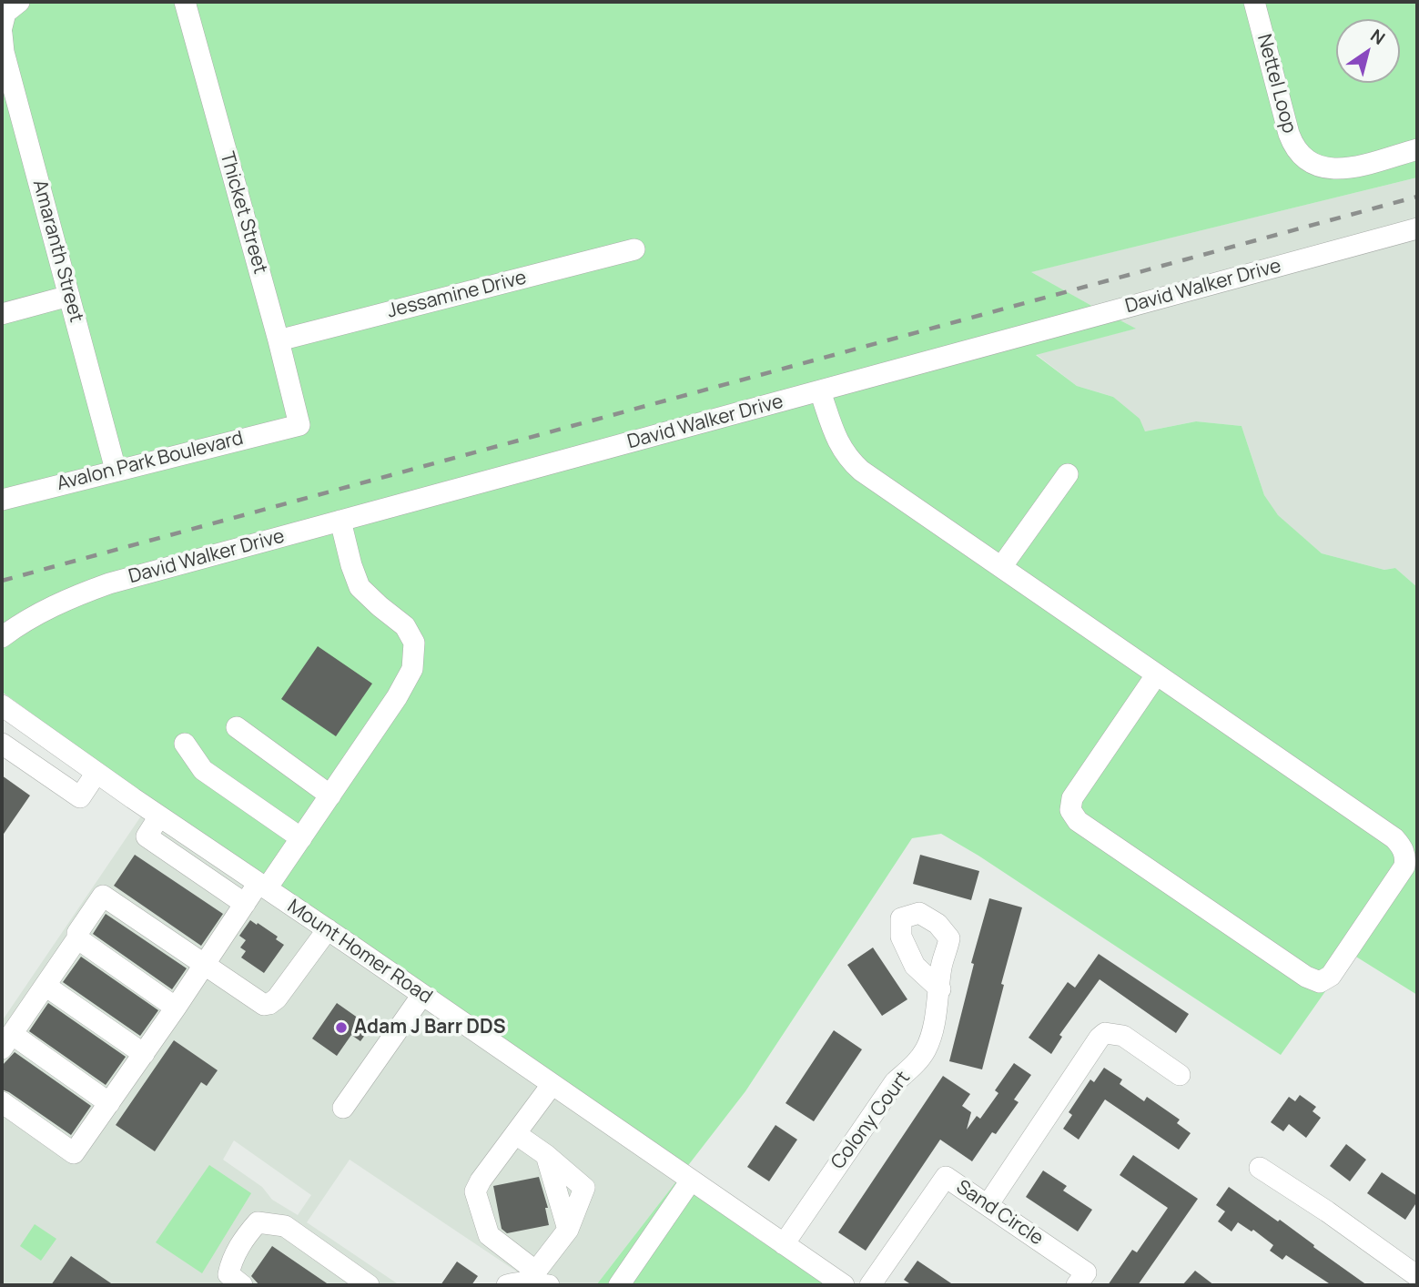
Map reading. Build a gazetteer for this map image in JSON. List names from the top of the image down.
{
  "streets": {
    "street": [
      "Nettel Loop",
      "Thicket Street",
      "Amaranth Street",
      "David Walker Drive",
      "Jessamine Drive",
      "Avalon Park Boulevard",
      "Mount Homer Road",
      "Colony Court",
      "Sand Circle"
    ]
  },
  "crossings": [
    ["Thicket Street", "Jessamine Drive"],
    ["Thicket Street", "Avalon Park Boulevard"],
    ["Amaranth Street", "Avalon Park Boulevard"],
    ["Mount Homer Road", "Colony Court"]
  ],
  "places": ["Adam J Barr DDS"],
  "north": "top right"
}
